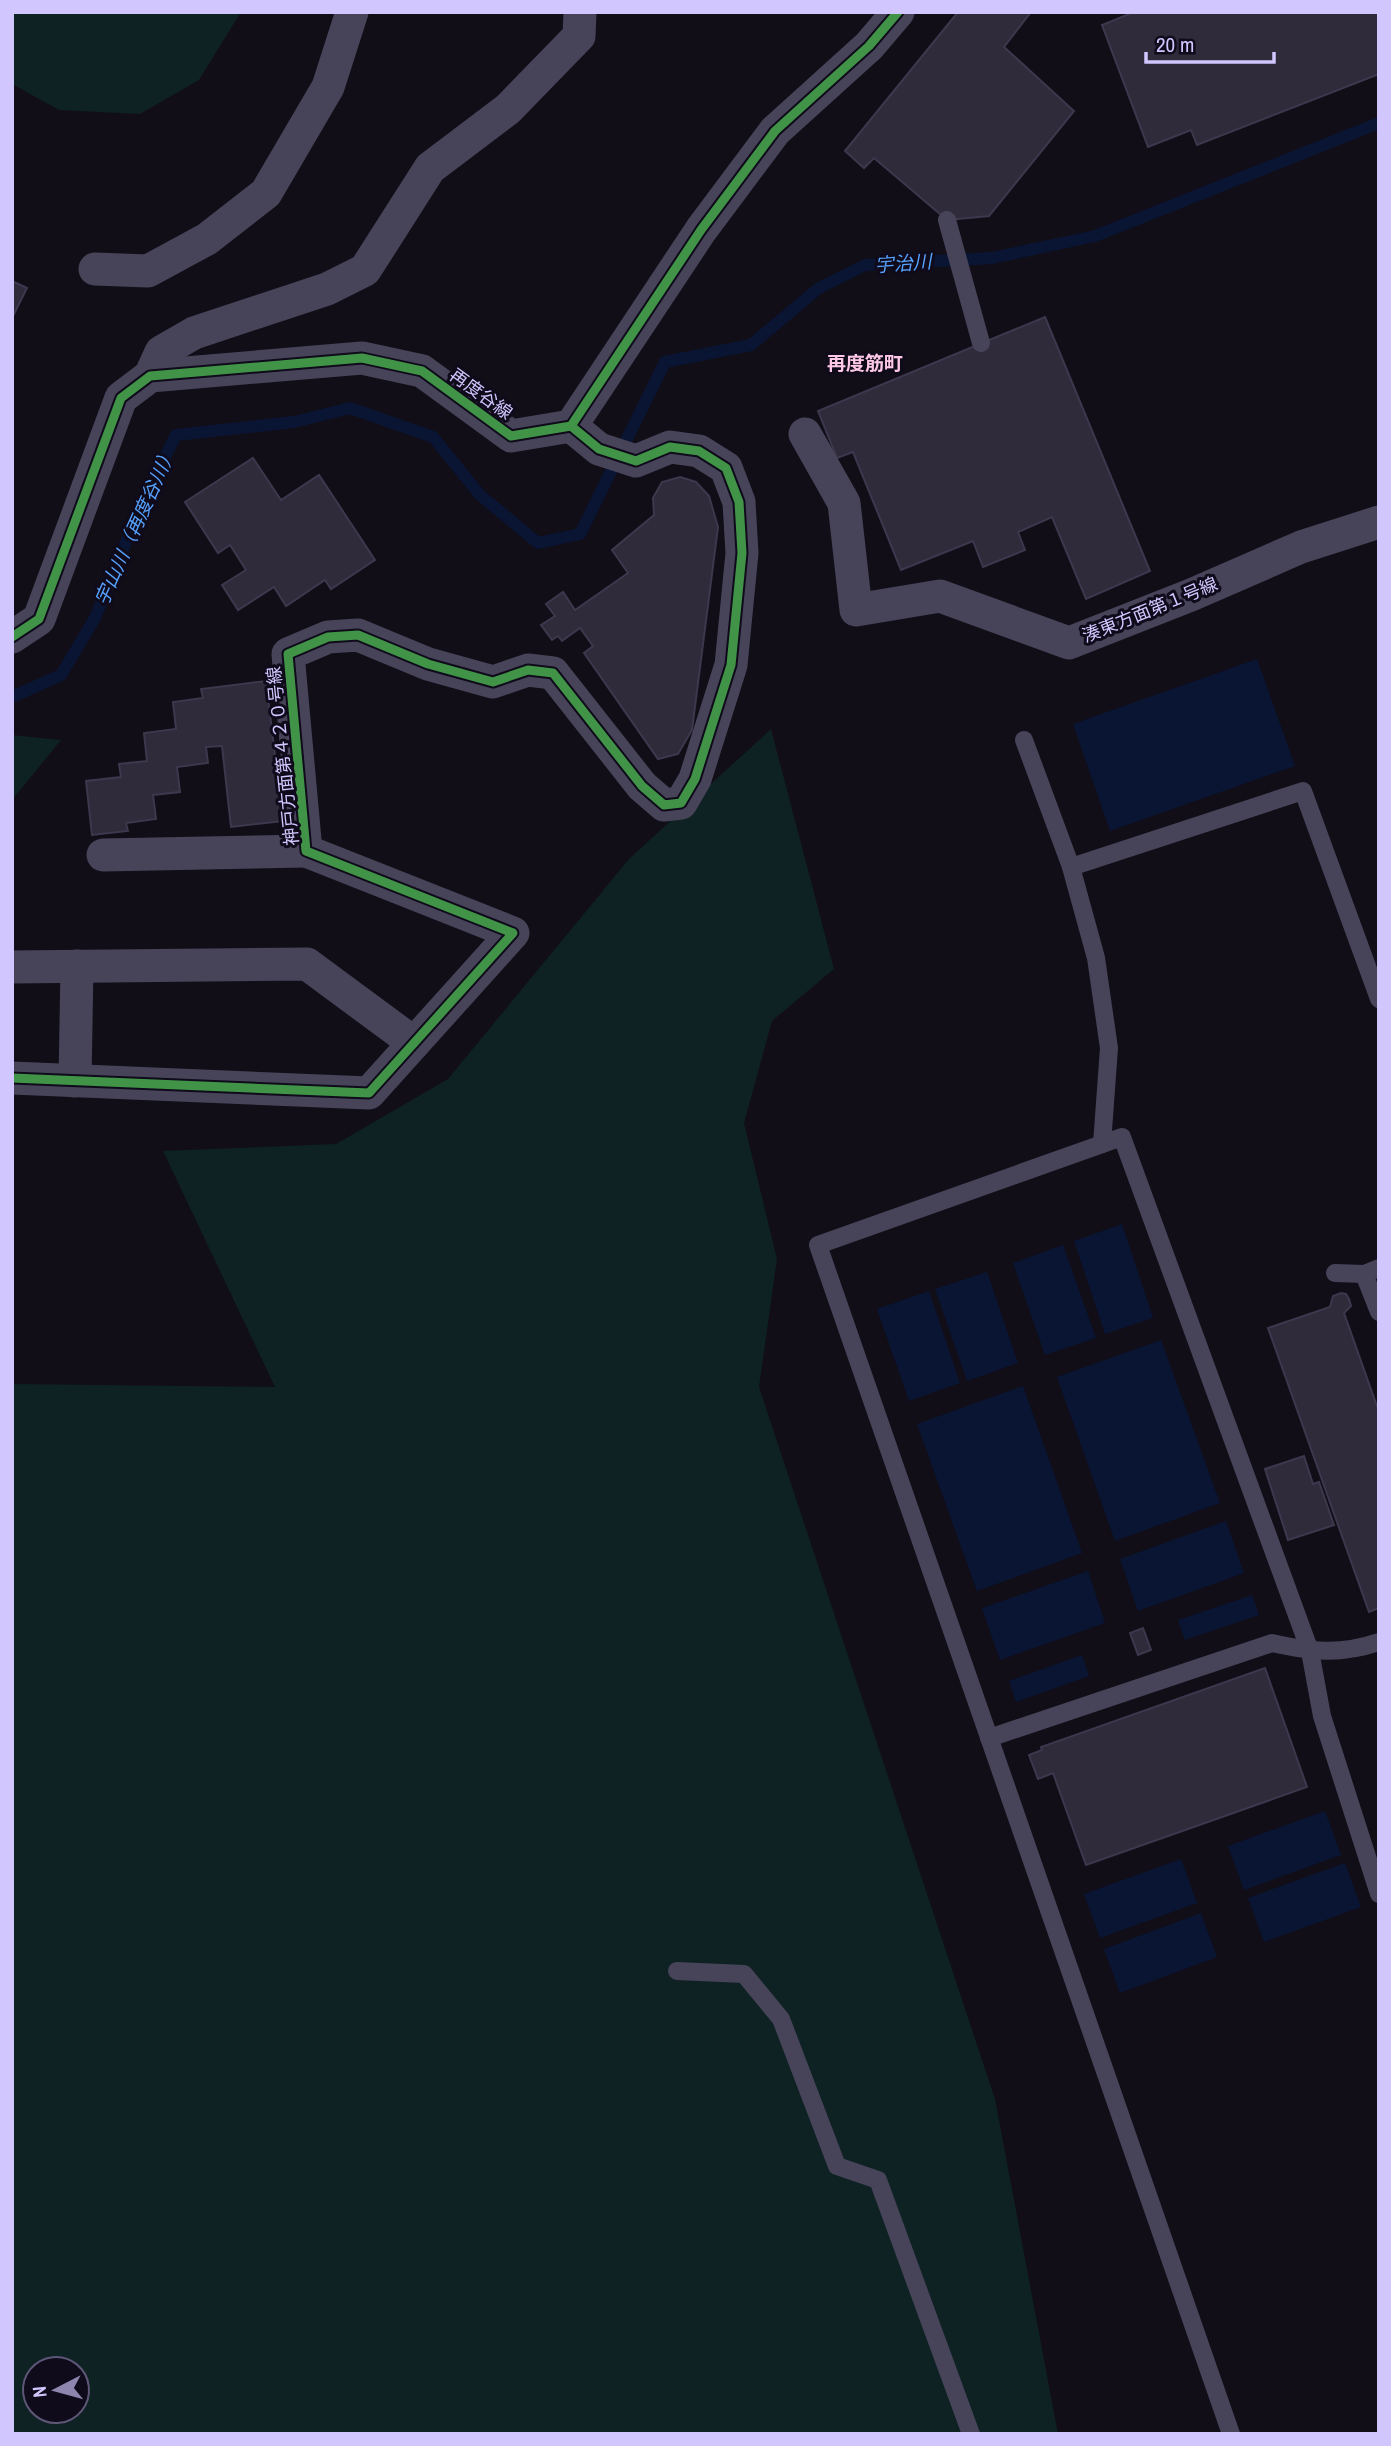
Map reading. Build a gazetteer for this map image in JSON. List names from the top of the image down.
{
  "streets": {
    "street": ["再度谷線", "湊東方面第１号線", "神戸方面第４２０号線"]
  },
  "crossings": [
    ["再度谷線", "神戸方面第４２０号線"]
  ],
  "districts": ["再度筋町"],
  "water": ["宇治川", "宇山川（再度谷川）"],
  "scale_bar": "20 m",
  "north": "left"
}
